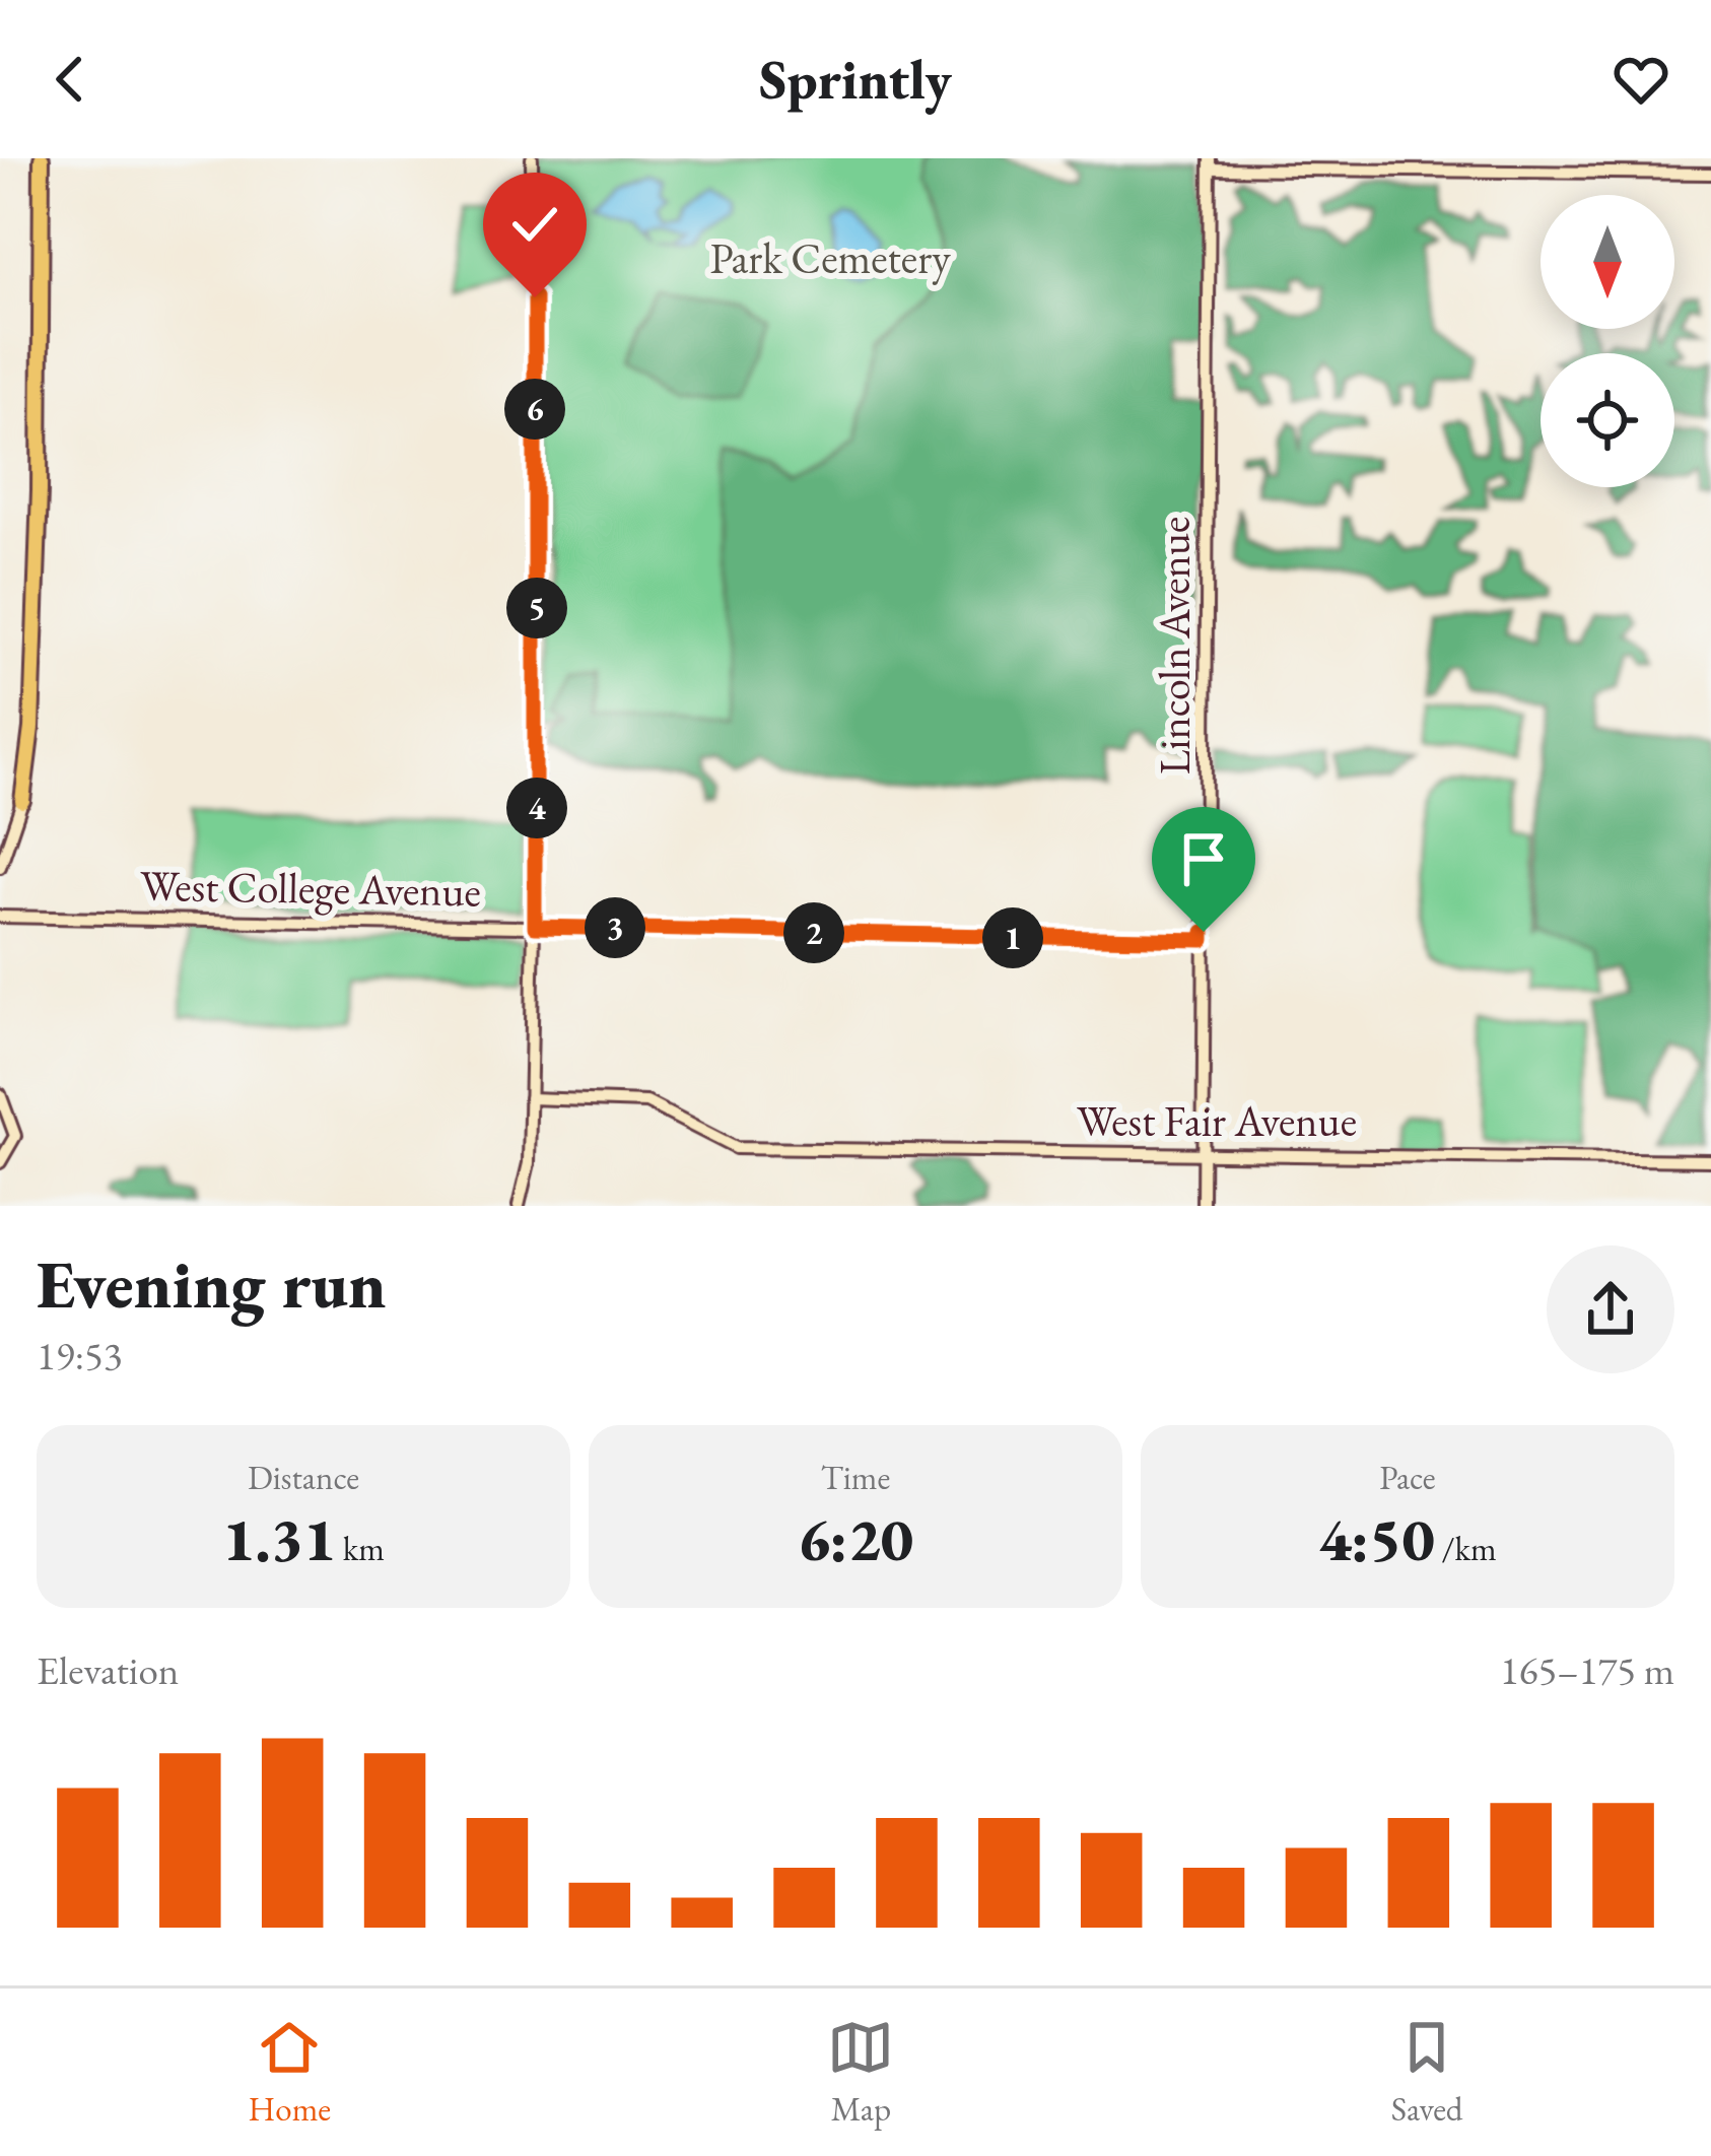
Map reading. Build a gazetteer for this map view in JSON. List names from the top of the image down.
{
  "streets": {
    "street": ["Lincoln Avenue", "West College Avenue", "West Fair Avenue"]
  },
  "crossings": [
    ["Lincoln Avenue", "West College Avenue"],
    ["Lincoln Avenue", "West Fair Avenue"]
  ],
  "parks": ["Park Cemetery"],
  "north": "bottom",
  "page": {
    "header": "Sprintly",
    "pins": [
      "6",
      "5",
      "4",
      "3",
      "2",
      "1"
    ],
    "heading": ["Evening run", "19:53"],
    "stats": [
      ["Distance", "1.31 km"],
      ["Time", "6:20"],
      ["Pace", "4:50 /km"]
    ],
    "chart": ["Elevation", "165–175 m"],
    "tabs": ["Home", "Map", "Saved"]
  }
}
